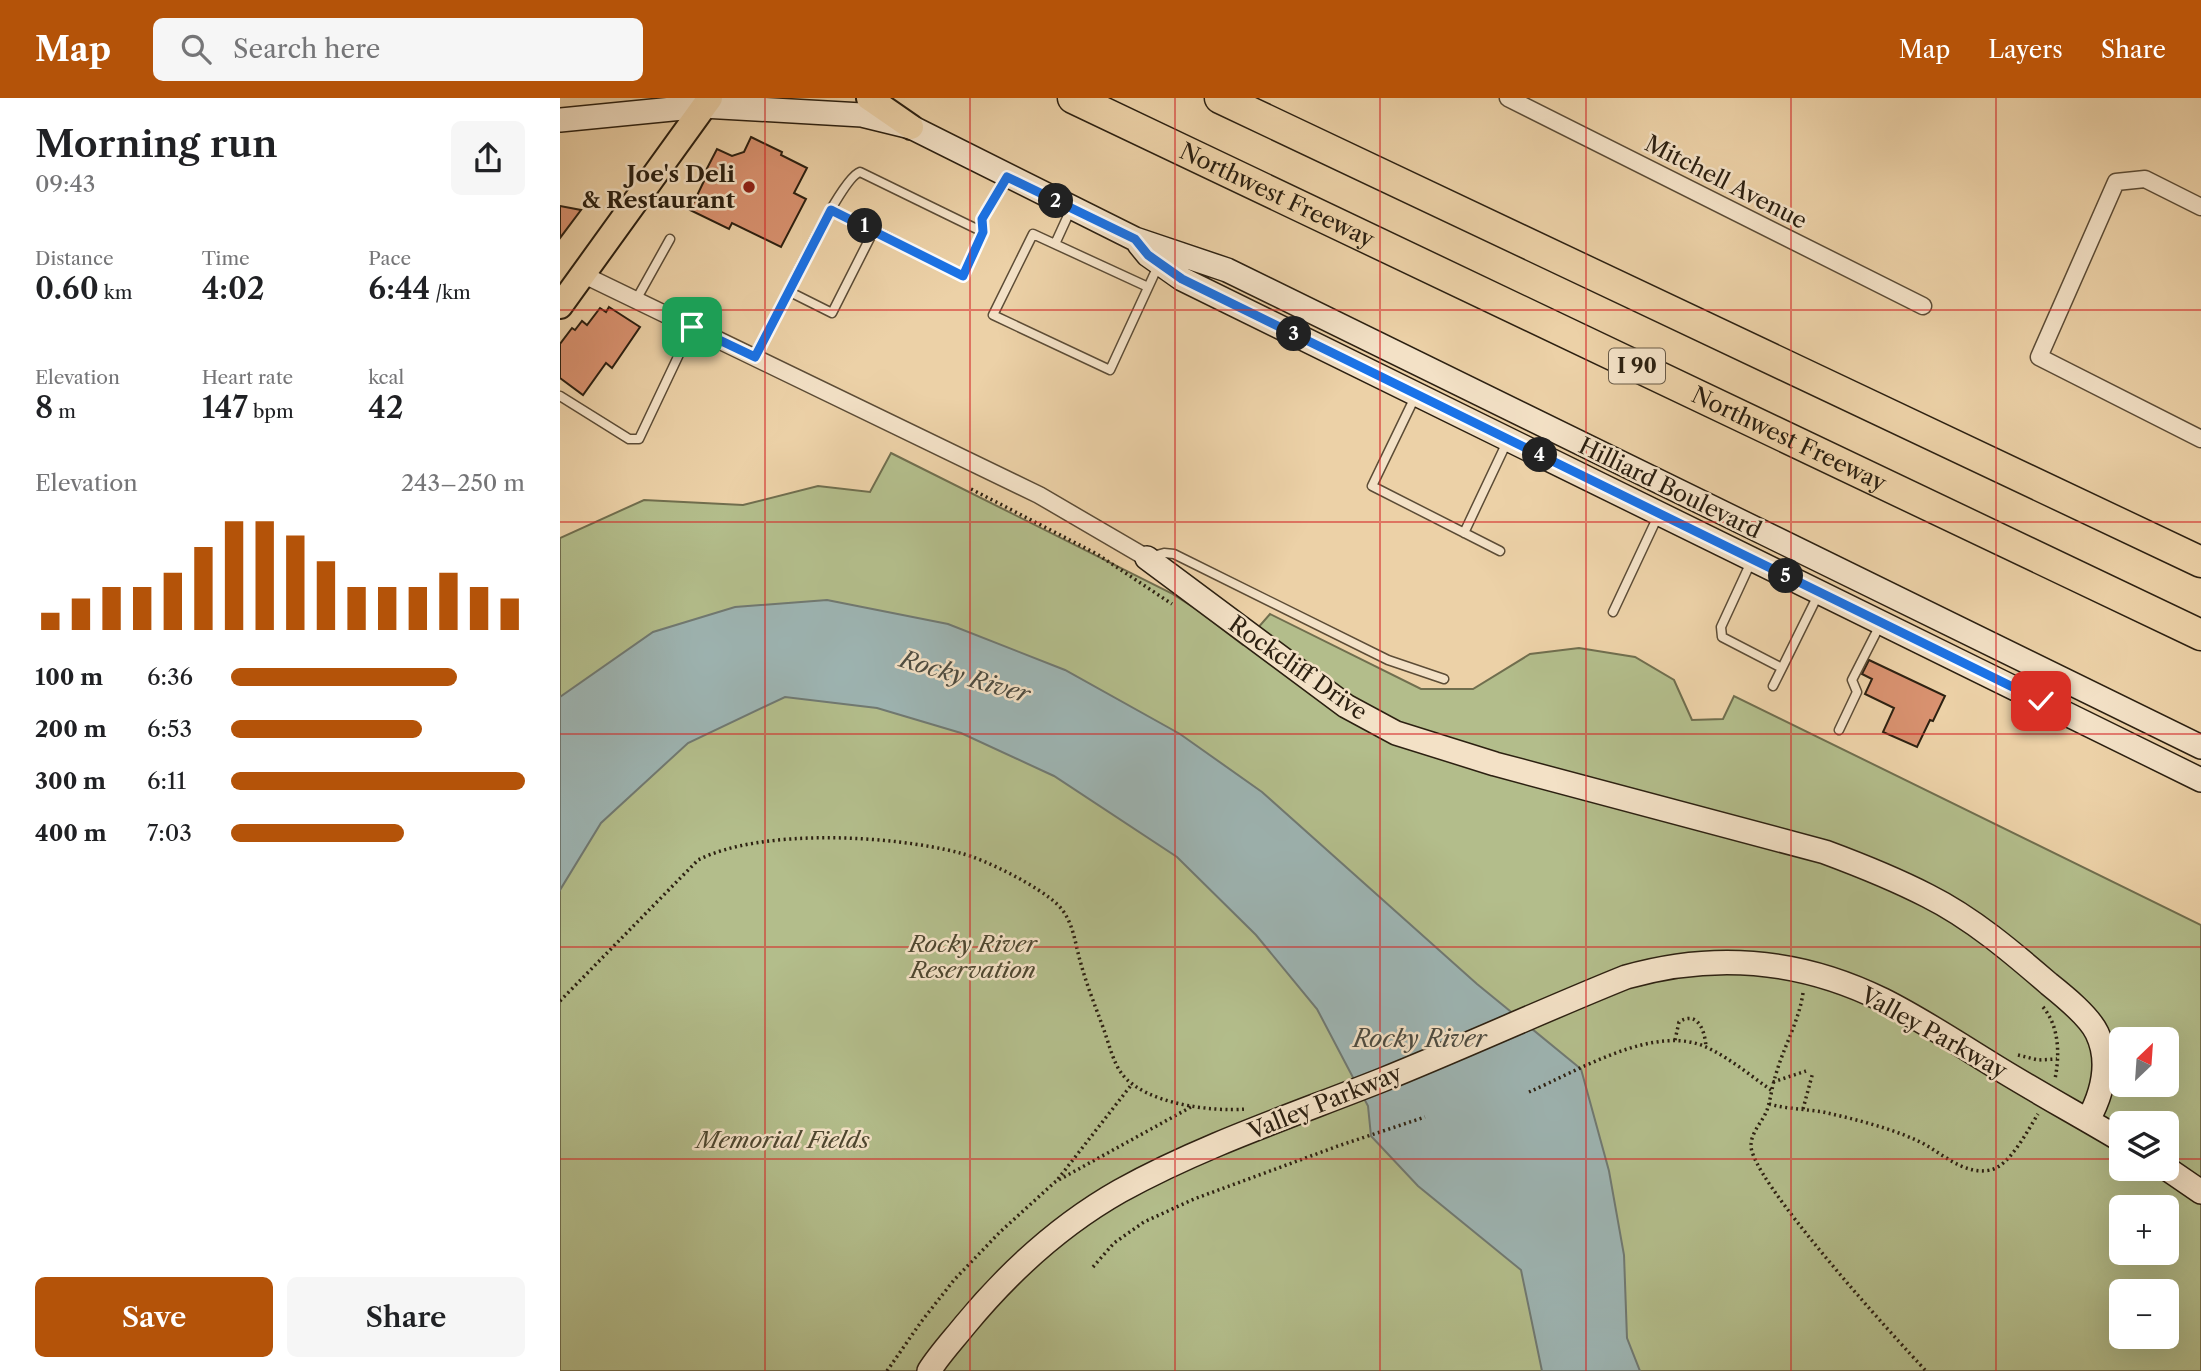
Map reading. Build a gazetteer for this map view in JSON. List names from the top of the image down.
{
  "streets": {
    "highway": ["Northwest Freeway", "I 90"],
    "main road": ["Hilliard Boulevard", "Rockcliff Drive", "Valley Parkway"],
    "street": ["Mitchell Avenue"]
  },
  "crossings": [
    ["Rockcliff Drive", "Valley Parkway"]
  ],
  "water": ["Rocky River"],
  "parks": ["Rocky River Reservation", "Memorial Fields"],
  "places": ["Joe's Deli & Restaurant"],
  "north": "top right",
  "page": {
    "header": "Map",
    "search": "Search here",
    "nav": ["Map", "Layers", "Share"],
    "heading": ["Morning run", "09:43"],
    "pins": [
      "2",
      "1",
      "3",
      "4",
      "5"
    ],
    "stats": [
      ["Distance", "0.60 km"],
      ["Time", "4:02"],
      ["Pace", "6:44 /km"],
      ["Elevation", "8 m"],
      ["Heart rate", "147 bpm"],
      ["kcal", "42"]
    ],
    "chart": ["Elevation", "243–250 m"],
    "list": [
      {
        "name": "100 m",
        "note": "6:36"
      },
      {
        "name": "200 m",
        "note": "6:53"
      },
      {
        "name": "300 m",
        "note": "6:11"
      },
      {
        "name": "400 m",
        "note": "7:03"
      }
    ],
    "map_buttons": ["+", "−"],
    "buttons": ["Save", "Share"]
  }
}
